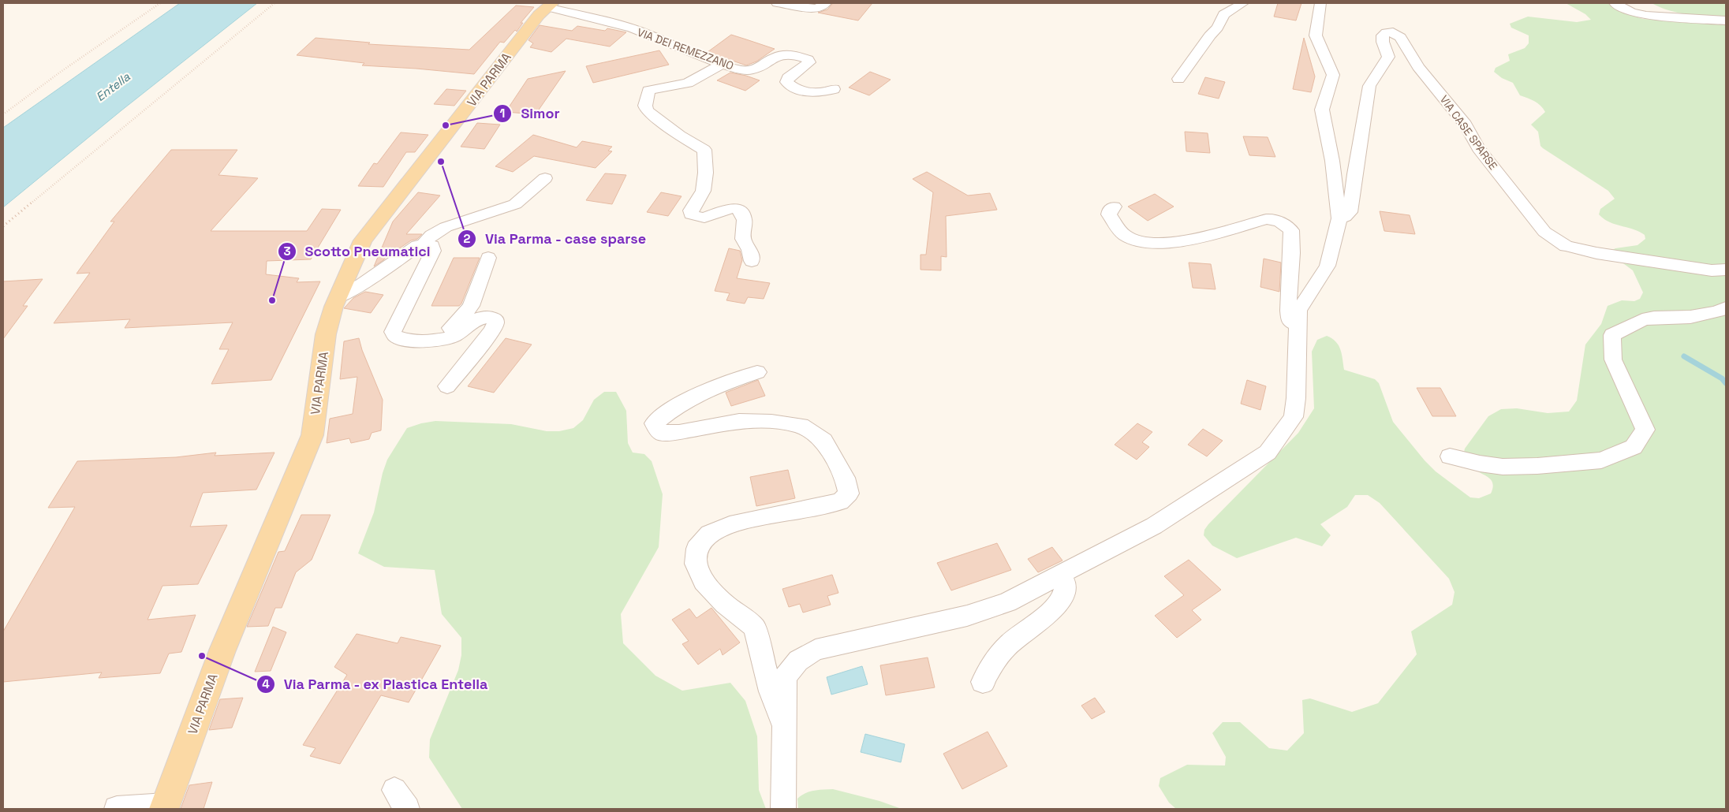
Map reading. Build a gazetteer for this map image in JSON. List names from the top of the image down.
{
  "streets": {
    "main road": ["VIA PARMA"],
    "street": ["VIA DEI REMEZZANO", "VIA CASE SPARSE"]
  },
  "crossings": [
    ["VIA DEI REMEZZANO", "VIA PARMA"]
  ],
  "water": ["Entella"],
  "places": [
    "Simor",
    "Via Parma - case sparse",
    "Scotto Pneumatici",
    "Via Parma - ex Plastica Entella"
  ]
}
